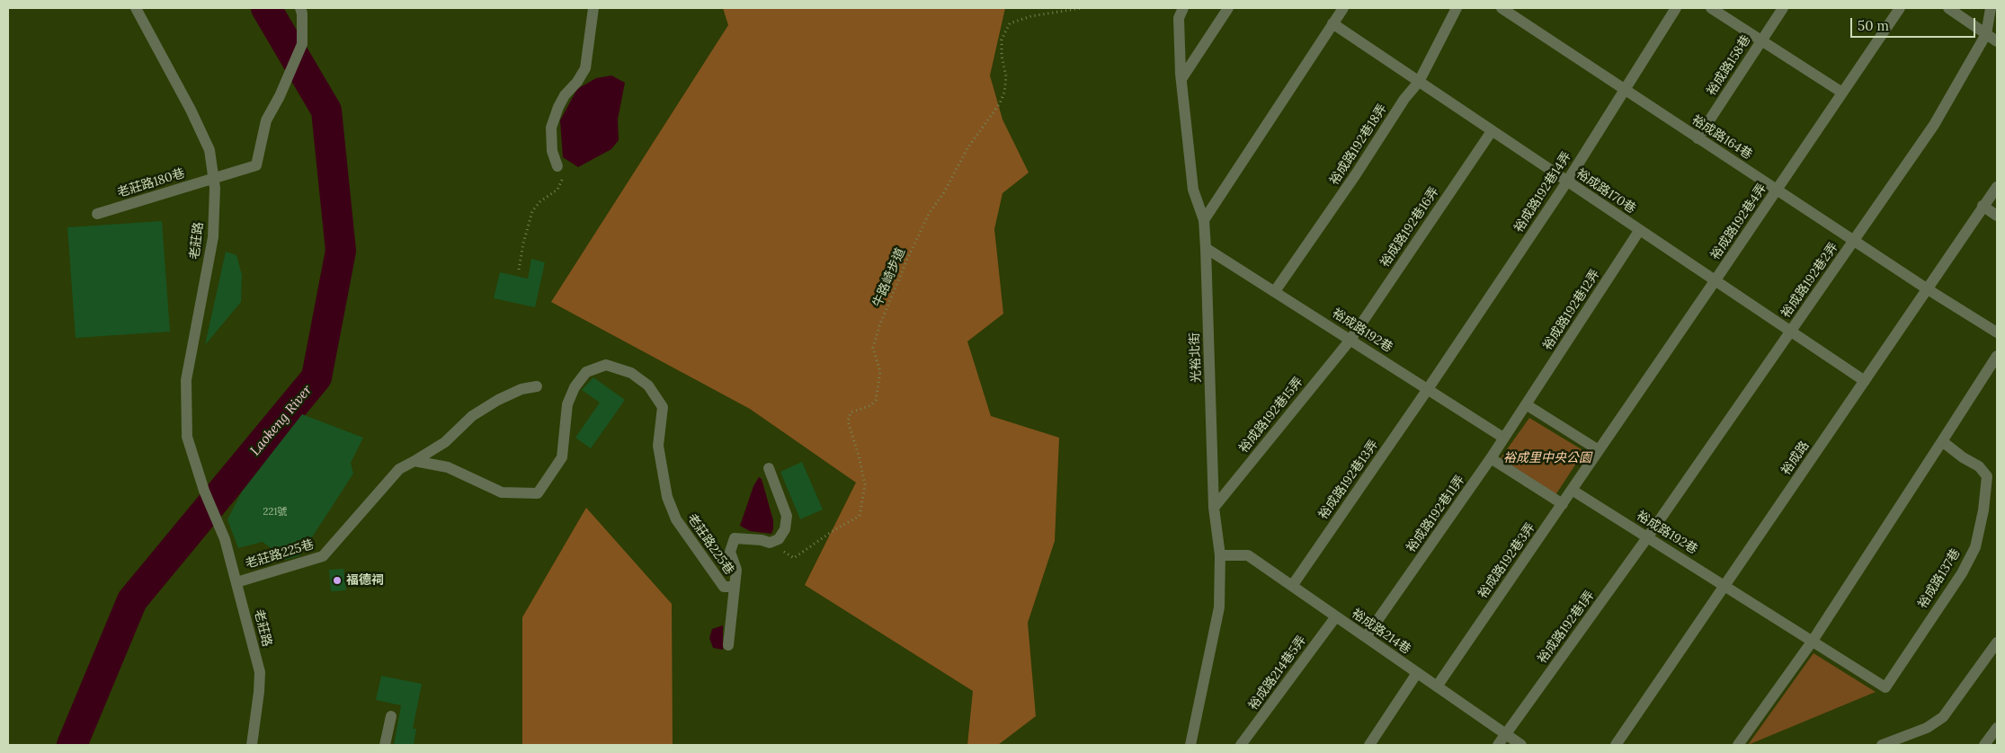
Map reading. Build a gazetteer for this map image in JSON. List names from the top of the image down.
{
  "streets": {
    "street": [
      "裕成路158巷",
      "裕成路164巷",
      "裕成路192巷18弄",
      "老莊路180巷",
      "裕成路170巷",
      "裕成路192巷14弄",
      "裕成路192巷4弄",
      "裕成路192巷16弄",
      "老莊路",
      "裕成路192巷2弄",
      "裕成路192巷12弄",
      "裕成路192巷",
      "光裕北街",
      "裕成路192巷15弄",
      "裕成路",
      "裕成路192巷13弄",
      "裕成路192巷11弄",
      "老莊路225巷",
      "裕成路192巷3弄",
      "裕成路137巷",
      "裕成路192巷1弄",
      "裕成路214巷",
      "裕成路214巷5弄"
    ],
    "path": ["牛路崎步道"]
  },
  "crossings": [
    ["裕成路158巷", "裕成路164巷"],
    ["裕成路164巷", "裕成路192巷14弄"],
    ["裕成路164巷", "裕成路192巷4弄"],
    ["裕成路164巷", "裕成路192巷2弄"],
    ["裕成路164巷", "裕成路"],
    ["裕成路192巷18弄", "裕成路170巷"],
    ["裕成路192巷18弄", "裕成路192巷"],
    ["老莊路180巷", "老莊路"],
    ["裕成路170巷", "裕成路192巷14弄"],
    ["裕成路170巷", "裕成路192巷4弄"],
    ["裕成路170巷", "裕成路192巷16弄"],
    ["裕成路170巷", "裕成路192巷2弄"],
    ["裕成路170巷", "裕成路192巷12弄"],
    ["裕成路170巷", "裕成路"],
    ["裕成路192巷14弄", "裕成路192巷"],
    ["裕成路192巷14弄", "裕成路192巷13弄"],
    ["裕成路192巷4弄", "裕成路192巷3弄"],
    ["裕成路192巷16弄", "裕成路192巷"],
    ["裕成路192巷16弄", "裕成路192巷15弄"],
    ["老莊路", "老莊路225巷"],
    ["牛路崎步道", "老莊路225巷"],
    ["裕成路192巷2弄", "裕成路192巷"],
    ["裕成路192巷2弄", "裕成路192巷1弄"],
    ["裕成路192巷12弄", "裕成路192巷11弄"],
    ["裕成路192巷", "光裕北街"],
    ["裕成路192巷", "裕成路192巷15弄"],
    ["裕成路192巷", "裕成路"],
    ["裕成路192巷", "裕成路192巷13弄"],
    ["裕成路192巷", "裕成路192巷11弄"],
    ["裕成路192巷", "裕成路192巷3弄"],
    ["裕成路192巷", "裕成路192巷1弄"],
    ["光裕北街", "裕成路192巷15弄"],
    ["光裕北街", "裕成路214巷"],
    ["裕成路192巷13弄", "裕成路214巷"],
    ["裕成路192巷11弄", "裕成路214巷"],
    ["裕成路192巷3弄", "裕成路214巷"],
    ["裕成路192巷1弄", "裕成路214巷"],
    ["裕成路214巷", "裕成路214巷5弄"]
  ],
  "water": ["Laokeng River"],
  "parks": ["裕成里中央公園"],
  "places": ["福德祠"],
  "house_numbers": ["221號"],
  "scale_bar": "50 m"
}
